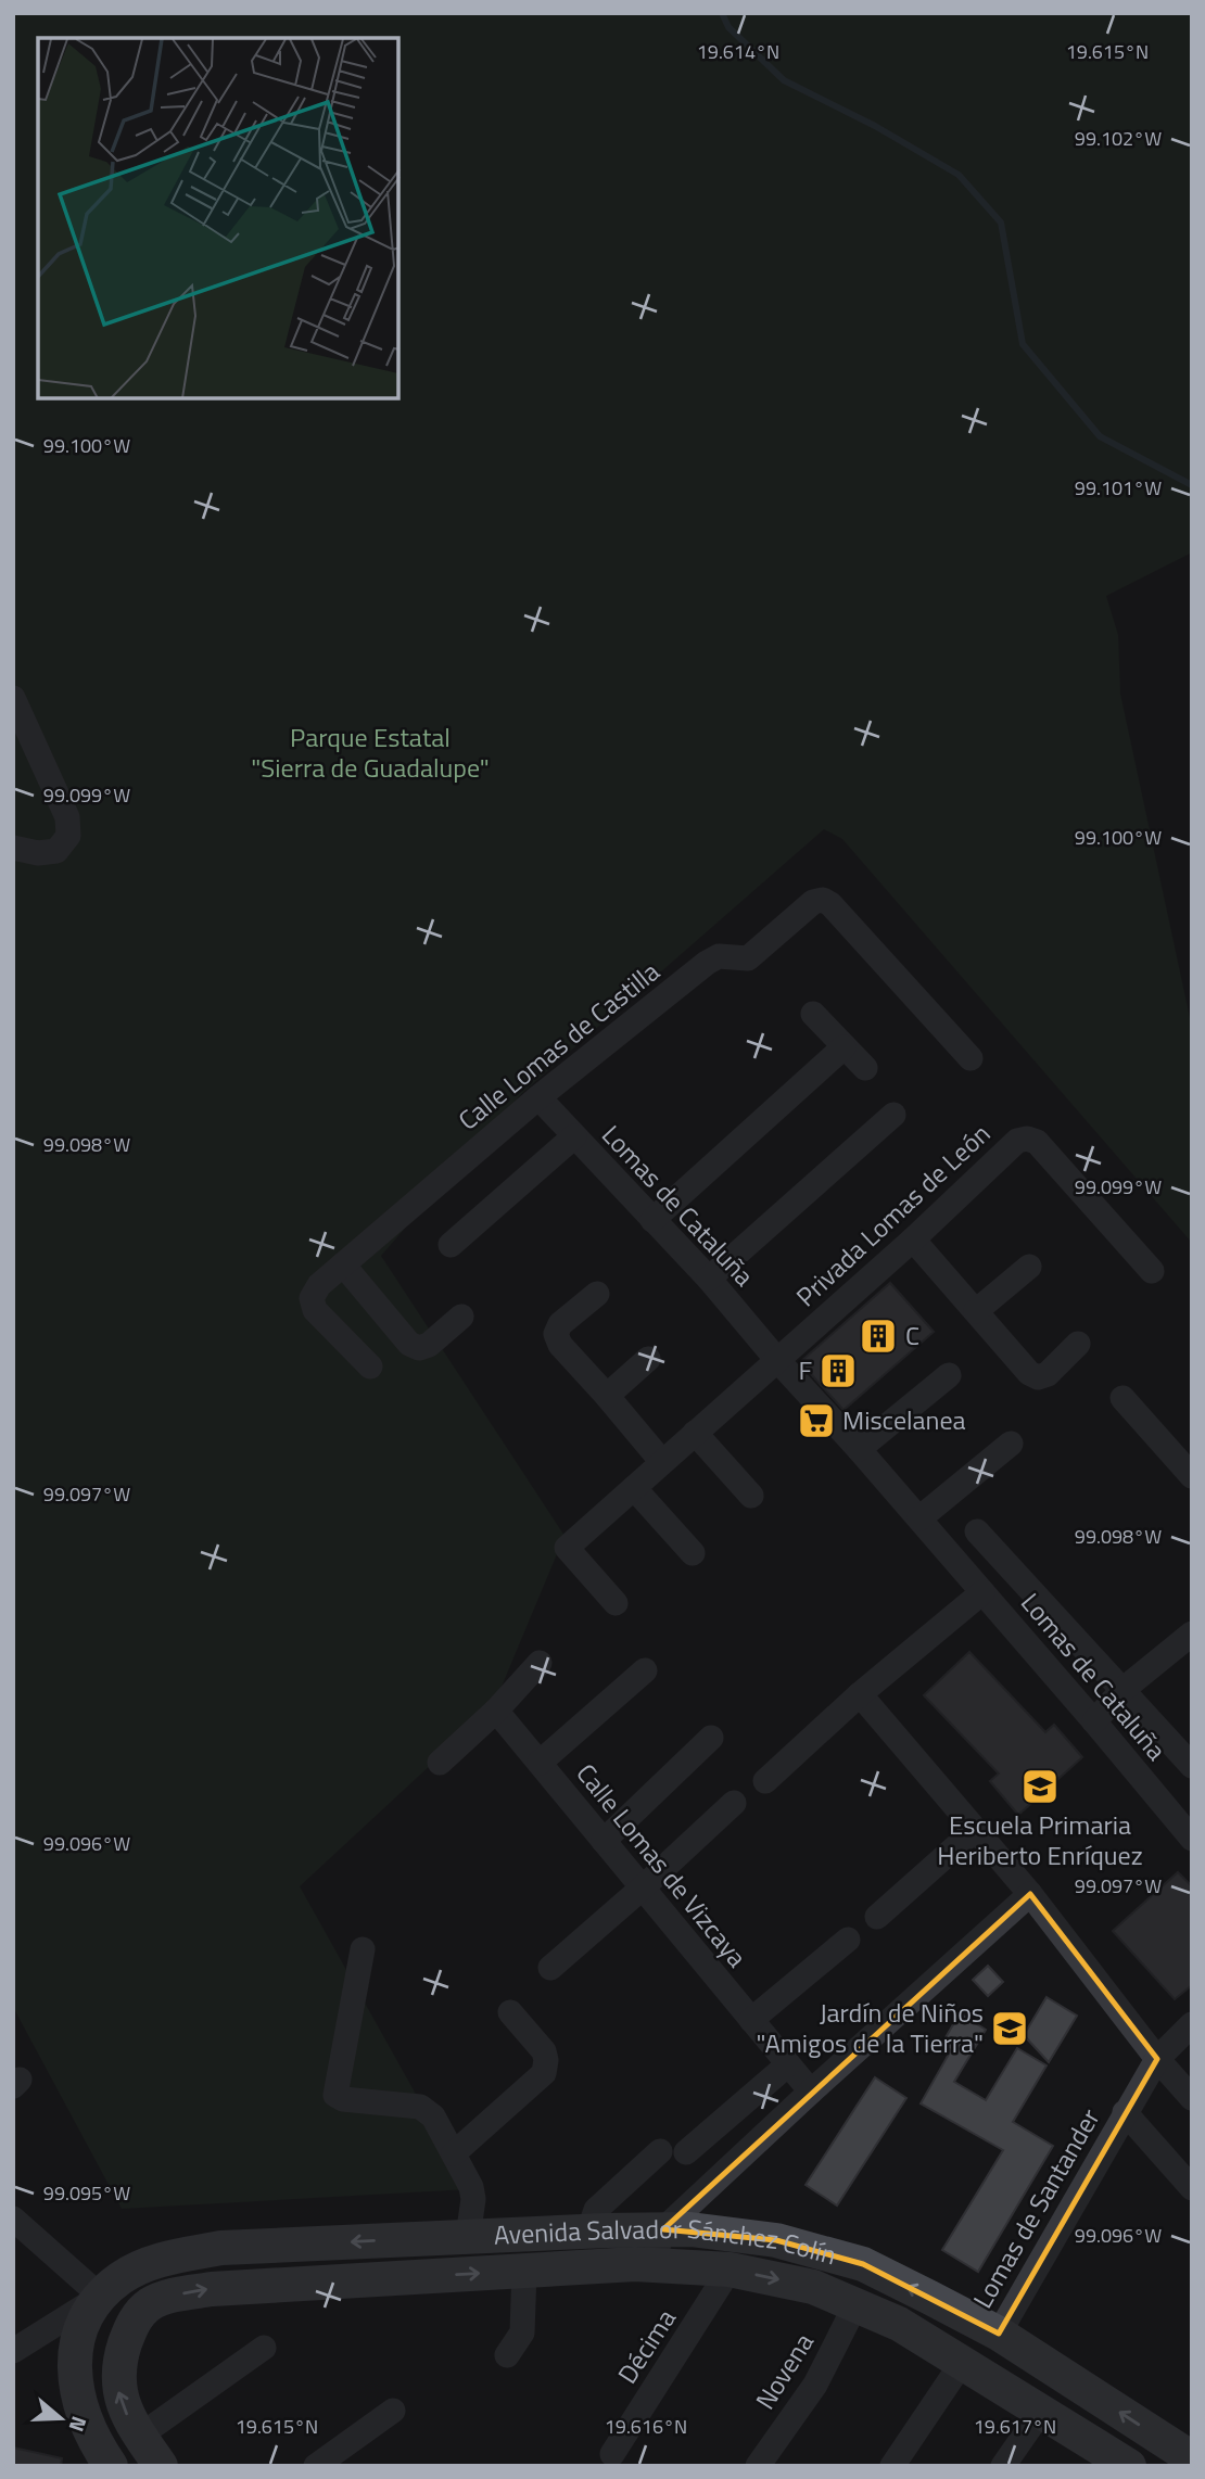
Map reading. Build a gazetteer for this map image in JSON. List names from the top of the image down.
{
  "streets": {
    "street": [
      "Calle Lomas de Castilla",
      "Lomas de Cataluña",
      "Privada Lomas de León",
      "Calle Lomas de Vizcaya",
      "Lomas de Santander",
      "Avenida Salvador Sánchez Colín",
      "Décima",
      "Novena"
    ]
  },
  "crossings": [
    ["Calle Lomas de Castilla", "Lomas de Cataluña"],
    ["Lomas de Cataluña", "Privada Lomas de León"],
    ["Lomas de Santander", "Avenida Salvador Sánchez Colín"],
    ["Avenida Salvador Sánchez Colín", "Décima"],
    ["Avenida Salvador Sánchez Colín", "Novena"]
  ],
  "parks": ["Parque Estatal \"Sierra de Guadalupe\""],
  "places": {
    "building": ["C", "F"],
    "supermarket": ["Miscelanea"],
    "school or university": ["Escuela Primaria Heriberto Enríquez", "Jardín de Niños \"Amigos de la Tierra\""]
  },
  "north": "right",
  "coordinates": [
    "19.614°N",
    "19.615°N",
    "99.102°W",
    "99.100°W",
    "99.101°W",
    "99.099°W",
    "99.098°W",
    "99.097°W",
    "99.096°W",
    "99.095°W",
    "19.616°N",
    "19.617°N"
  ]
}
